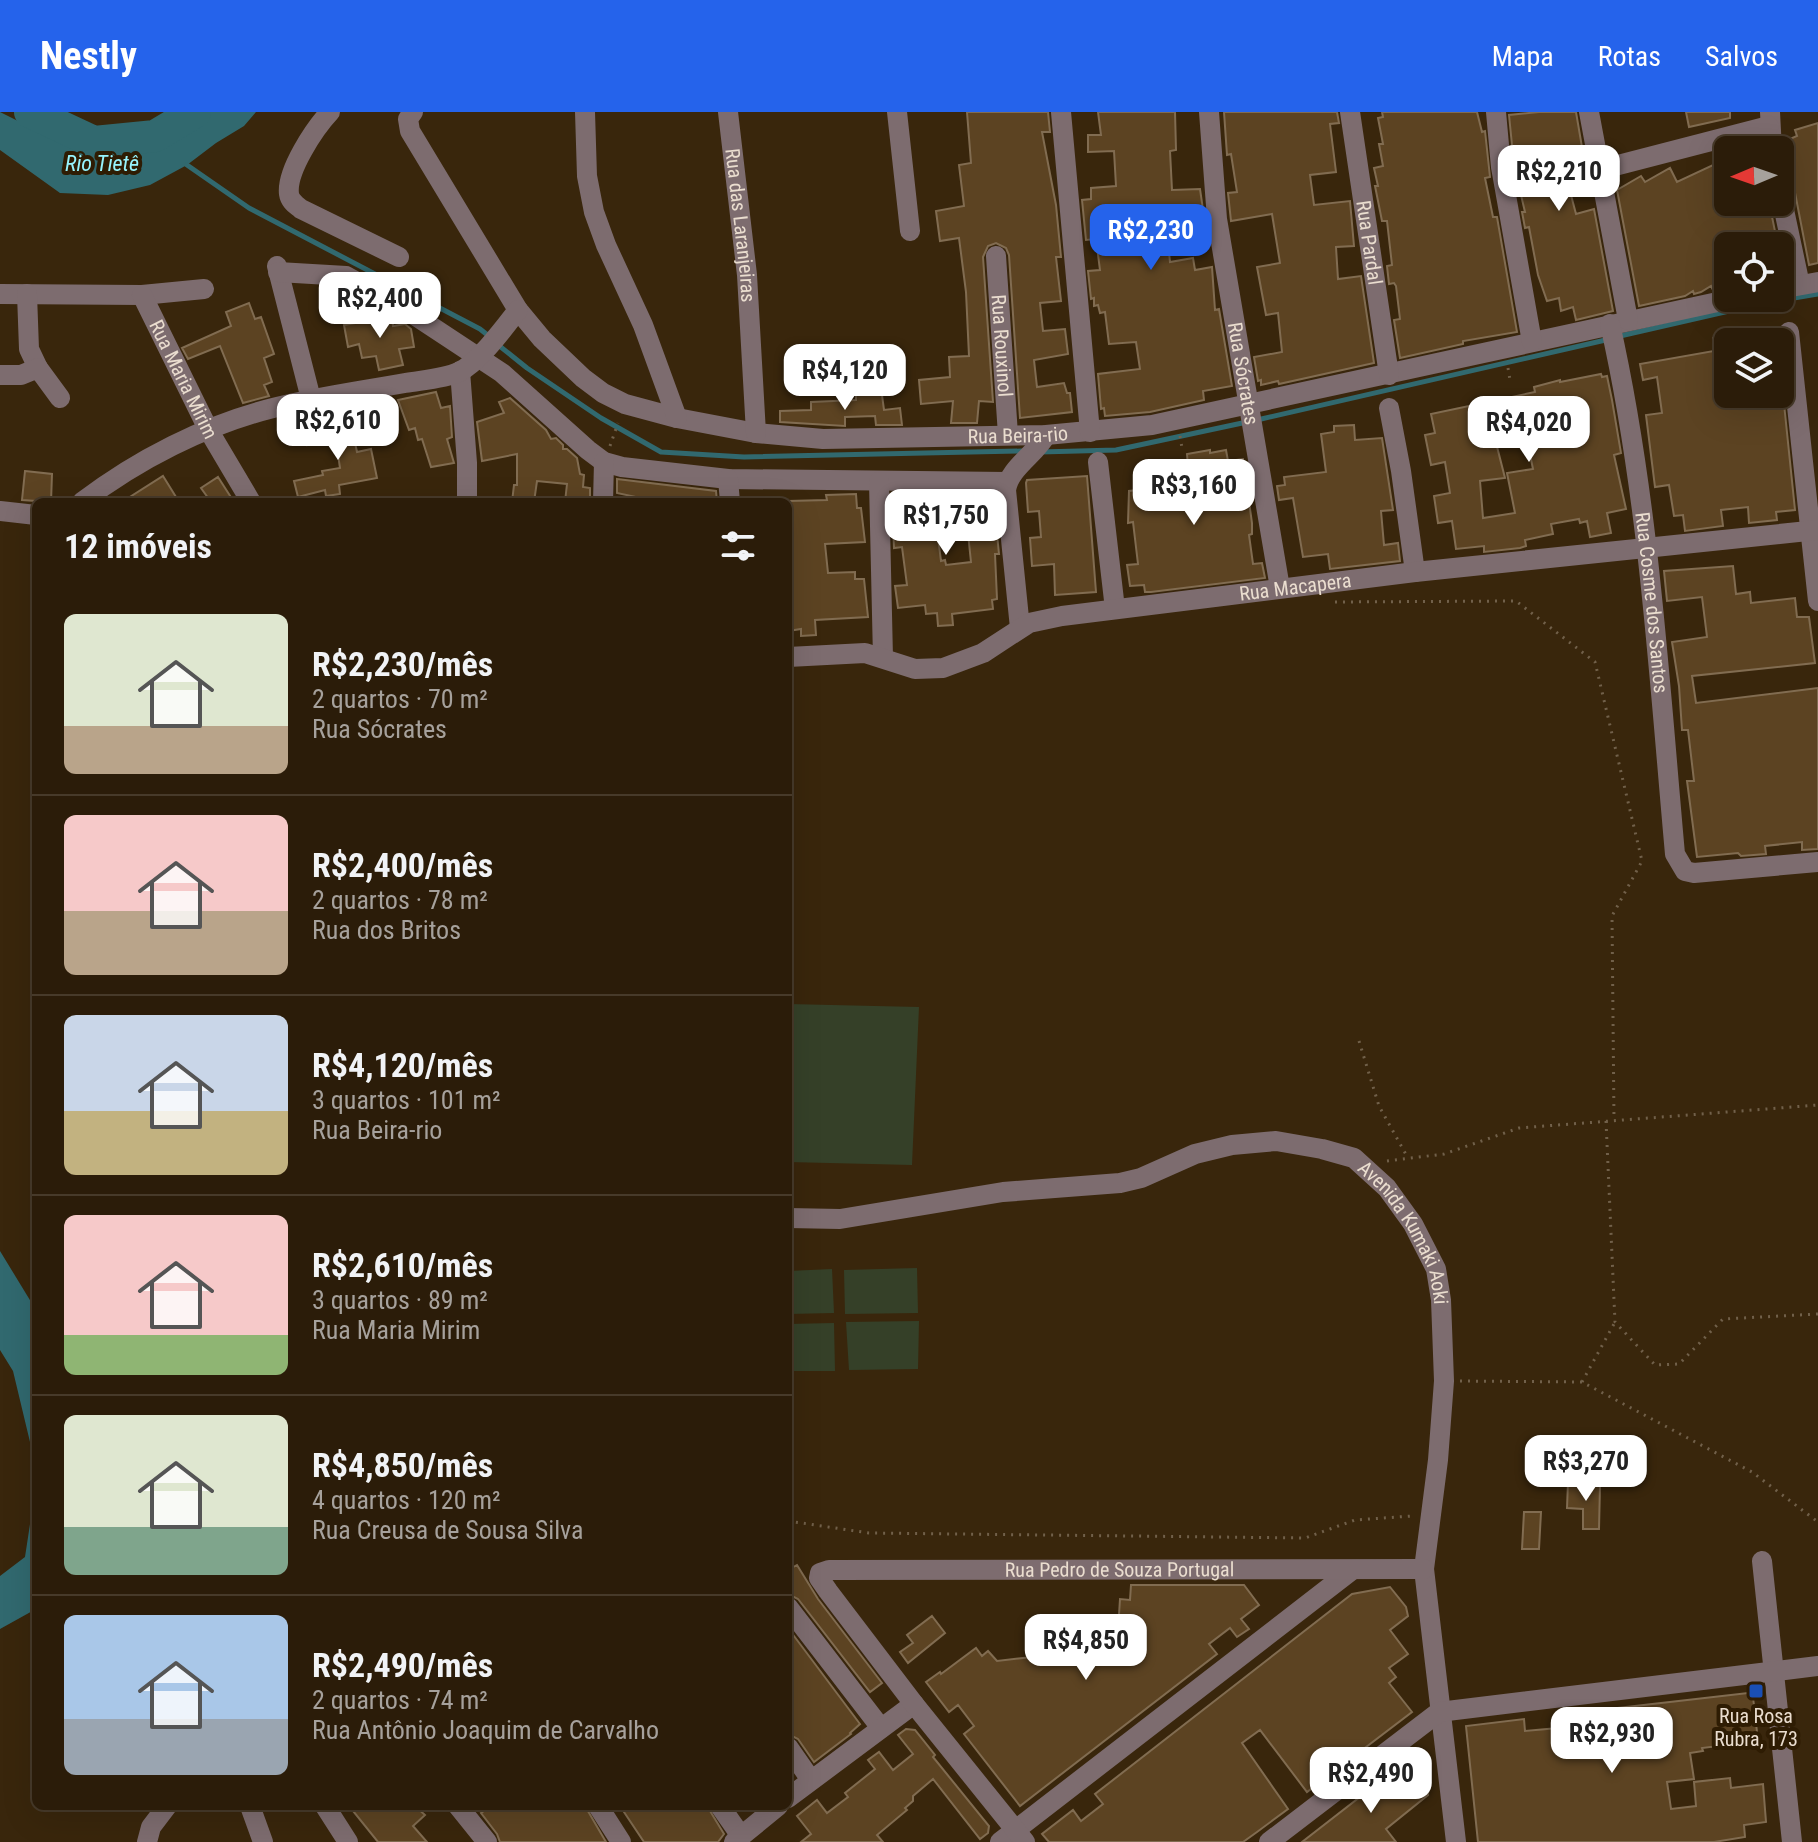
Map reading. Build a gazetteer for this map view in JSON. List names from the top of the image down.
{
  "streets": {
    "street": [
      "Rua das Laranjeiras",
      "Rua Pardal",
      "Rua Rouxinol",
      "Rua Sócrates",
      "Rua Maria Mirim",
      "Rua Beira-rio",
      "Rua Macapera",
      "Rua Cosme dos Santos",
      "Avenida Kumaki Aoki",
      "Rua Pedro de Souza Portugal"
    ]
  },
  "crossings": [
    ["Rua das Laranjeiras", "Rua Beira-rio"],
    ["Rua Pardal", "Rua Beira-rio"],
    ["Rua Rouxinol", "Rua Beira-rio"],
    ["Rua Sócrates", "Rua Beira-rio"],
    ["Rua Sócrates", "Rua Macapera"],
    ["Rua Beira-rio", "Rua Cosme dos Santos"],
    ["Rua Macapera", "Rua Cosme dos Santos"],
    ["Avenida Kumaki Aoki", "Rua Pedro de Souza Portugal"]
  ],
  "water": ["Rio Tietê"],
  "places": {
    "transit": ["Rua Rosa Rubra, 173"]
  },
  "north": "left",
  "page": {
    "header": "Nestly",
    "nav": ["Mapa", "Rotas", "Salvos"],
    "price": [
      "R$2,210",
      "R$2,230",
      "R$2,400",
      "R$4,120",
      "R$2,610",
      "R$4,020",
      "R$3,160",
      "R$1,750",
      "R$3,270",
      "R$4,850",
      "R$2,930",
      "R$2,490"
    ],
    "heading": "12 imóveis",
    "list": [
      {
        "name": "R$2,230/mês",
        "note": "2 quartos · 70 m² · Rua Sócrates"
      },
      {
        "name": "R$2,400/mês",
        "note": "2 quartos · 78 m² · Rua dos Britos"
      },
      {
        "name": "R$4,120/mês",
        "note": "3 quartos · 101 m² · Rua Beira-rio"
      },
      {
        "name": "R$2,610/mês",
        "note": "3 quartos · 89 m² · Rua Maria Mirim"
      },
      {
        "name": "R$4,850/mês",
        "note": "4 quartos · 120 m² · Rua Creusa de Sousa Silva"
      },
      {
        "name": "R$2,490/mês",
        "note": "2 quartos · 74 m² · Rua Antônio Joaquim de Carvalho"
      }
    ]
  }
}
